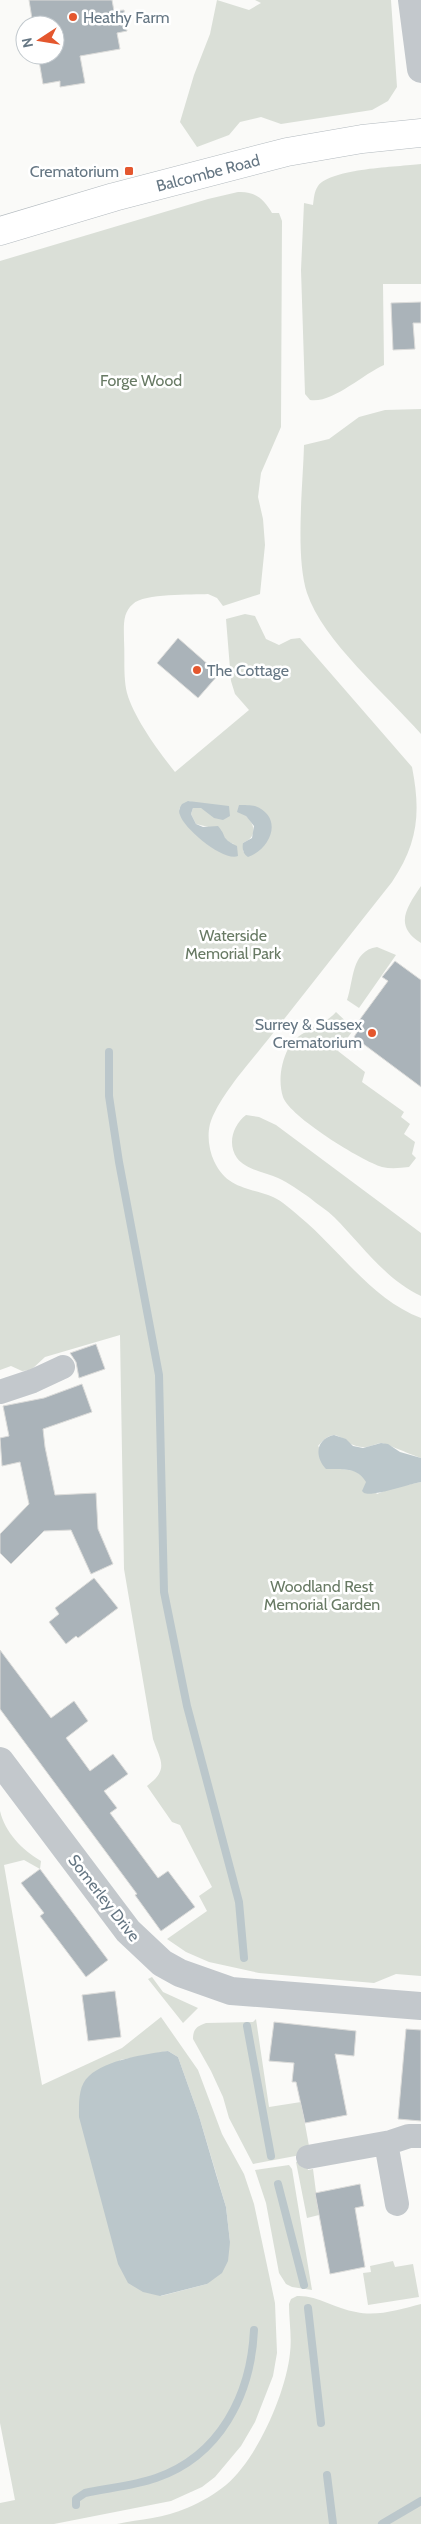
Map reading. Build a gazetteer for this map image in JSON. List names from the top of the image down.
{
  "streets": {
    "main road": ["Balcombe Road"],
    "street": ["Somerley Drive"]
  },
  "parks": ["Forge Wood", "Waterside Memorial Park", "Woodland Rest Memorial Garden"],
  "places": {
    "other": ["Heathy Farm", "The Cottage", "Surrey & Sussex Crematorium"],
    "transit": ["Crematorium"]
  },
  "north": "left"
}
